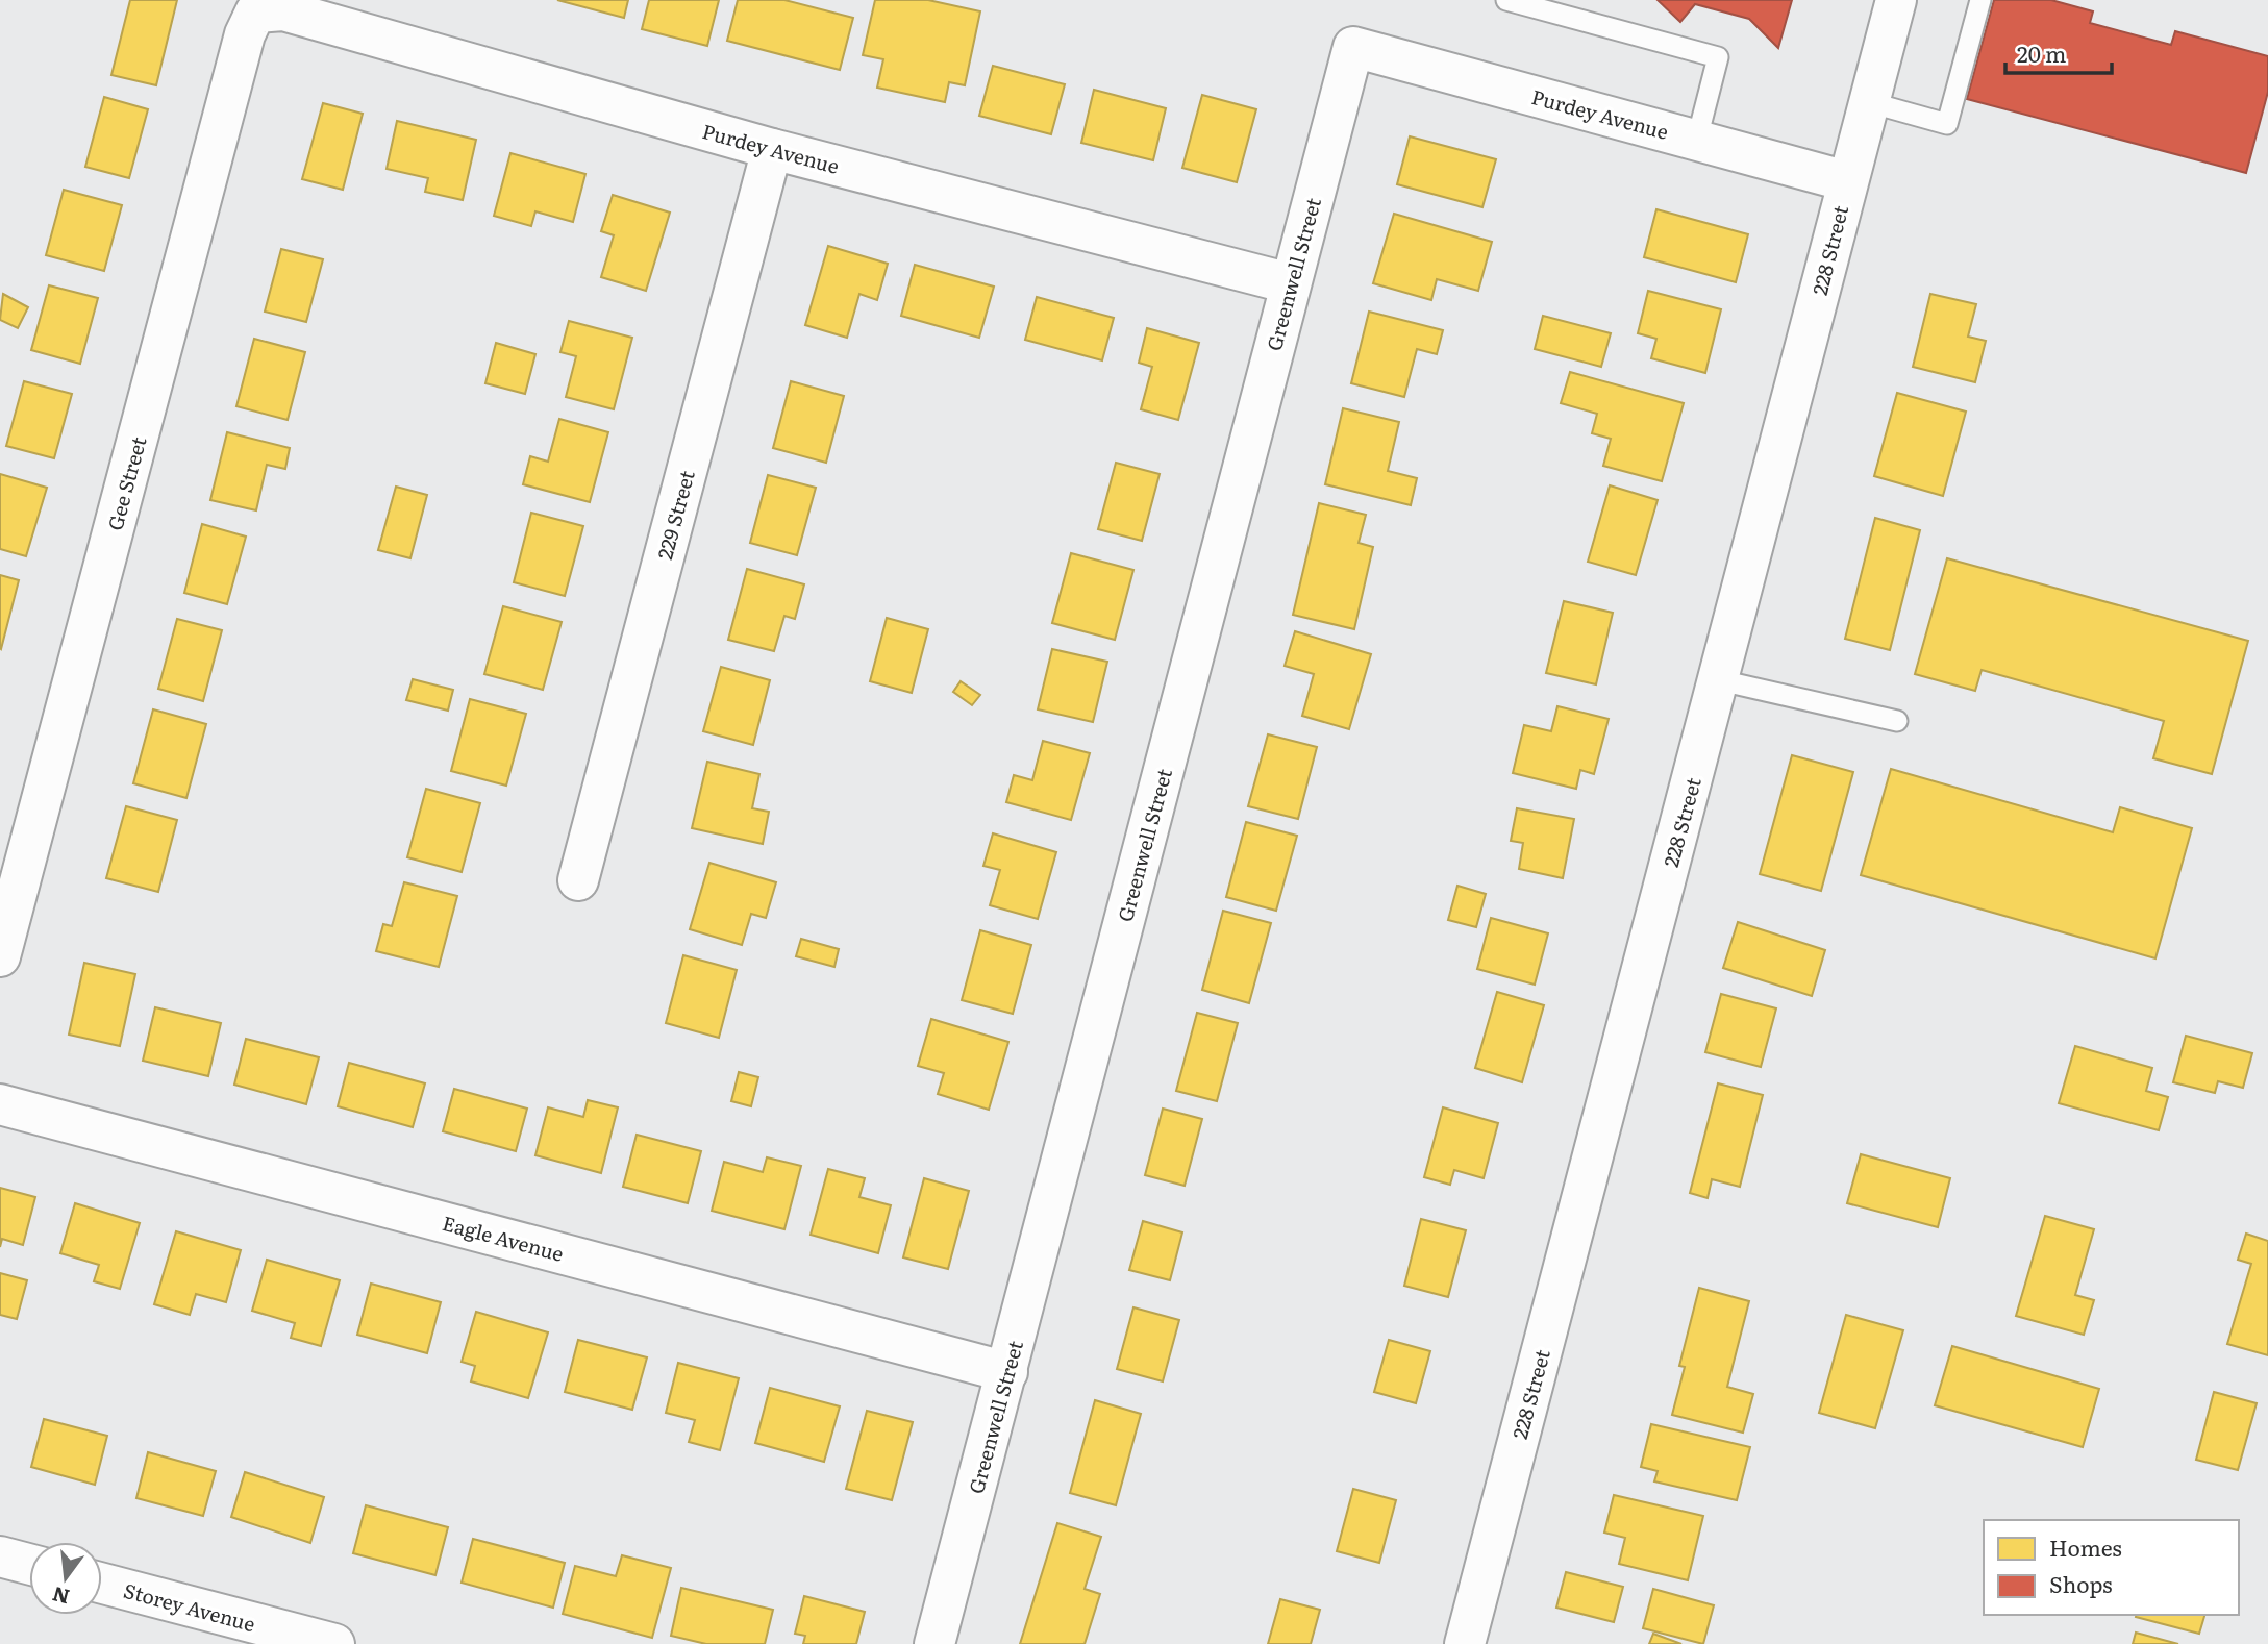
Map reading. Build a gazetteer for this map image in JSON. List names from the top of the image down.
{
  "streets": {
    "street": [
      "Purdey Avenue",
      "228 Street",
      "Greenwell Street",
      "Gee Street",
      "229 Street",
      "Eagle Avenue",
      "Storey Avenue"
    ]
  },
  "crossings": [
    ["Purdey Avenue", "228 Street"],
    ["Purdey Avenue", "Greenwell Street"],
    ["Purdey Avenue", "Gee Street"],
    ["Purdey Avenue", "229 Street"],
    ["Greenwell Street", "Eagle Avenue"]
  ],
  "legend": ["Homes", "Shops"],
  "scale_bar": "20 m",
  "north": "bottom"
}
